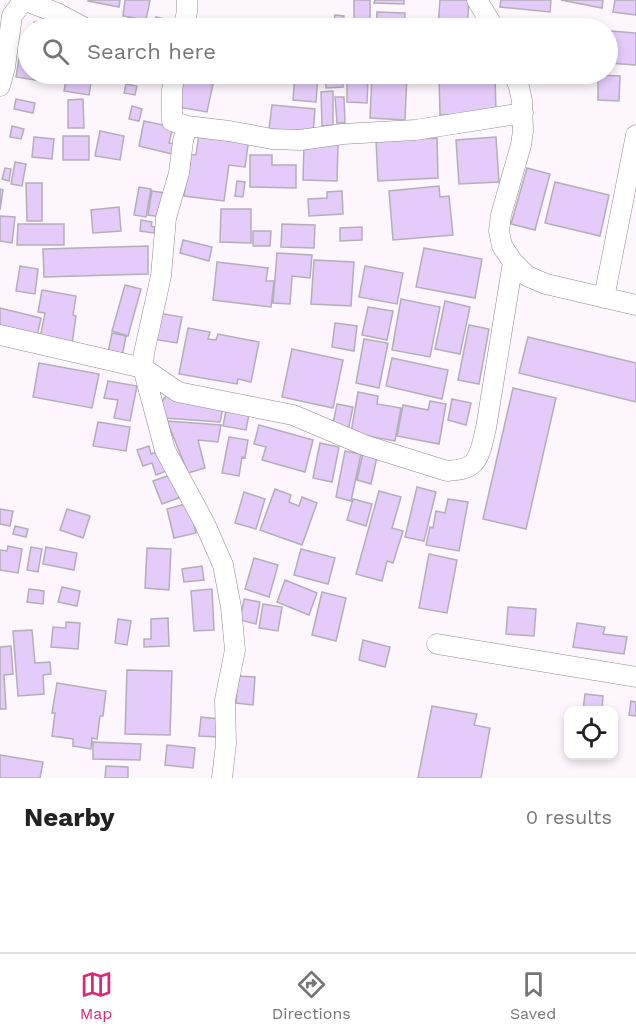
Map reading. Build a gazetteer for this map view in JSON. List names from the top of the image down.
{
  "page": {
    "search": "Search here",
    "heading": ["Nearby", "0 results"],
    "nav": ["Map", "Directions", "Saved"]
  }
}
